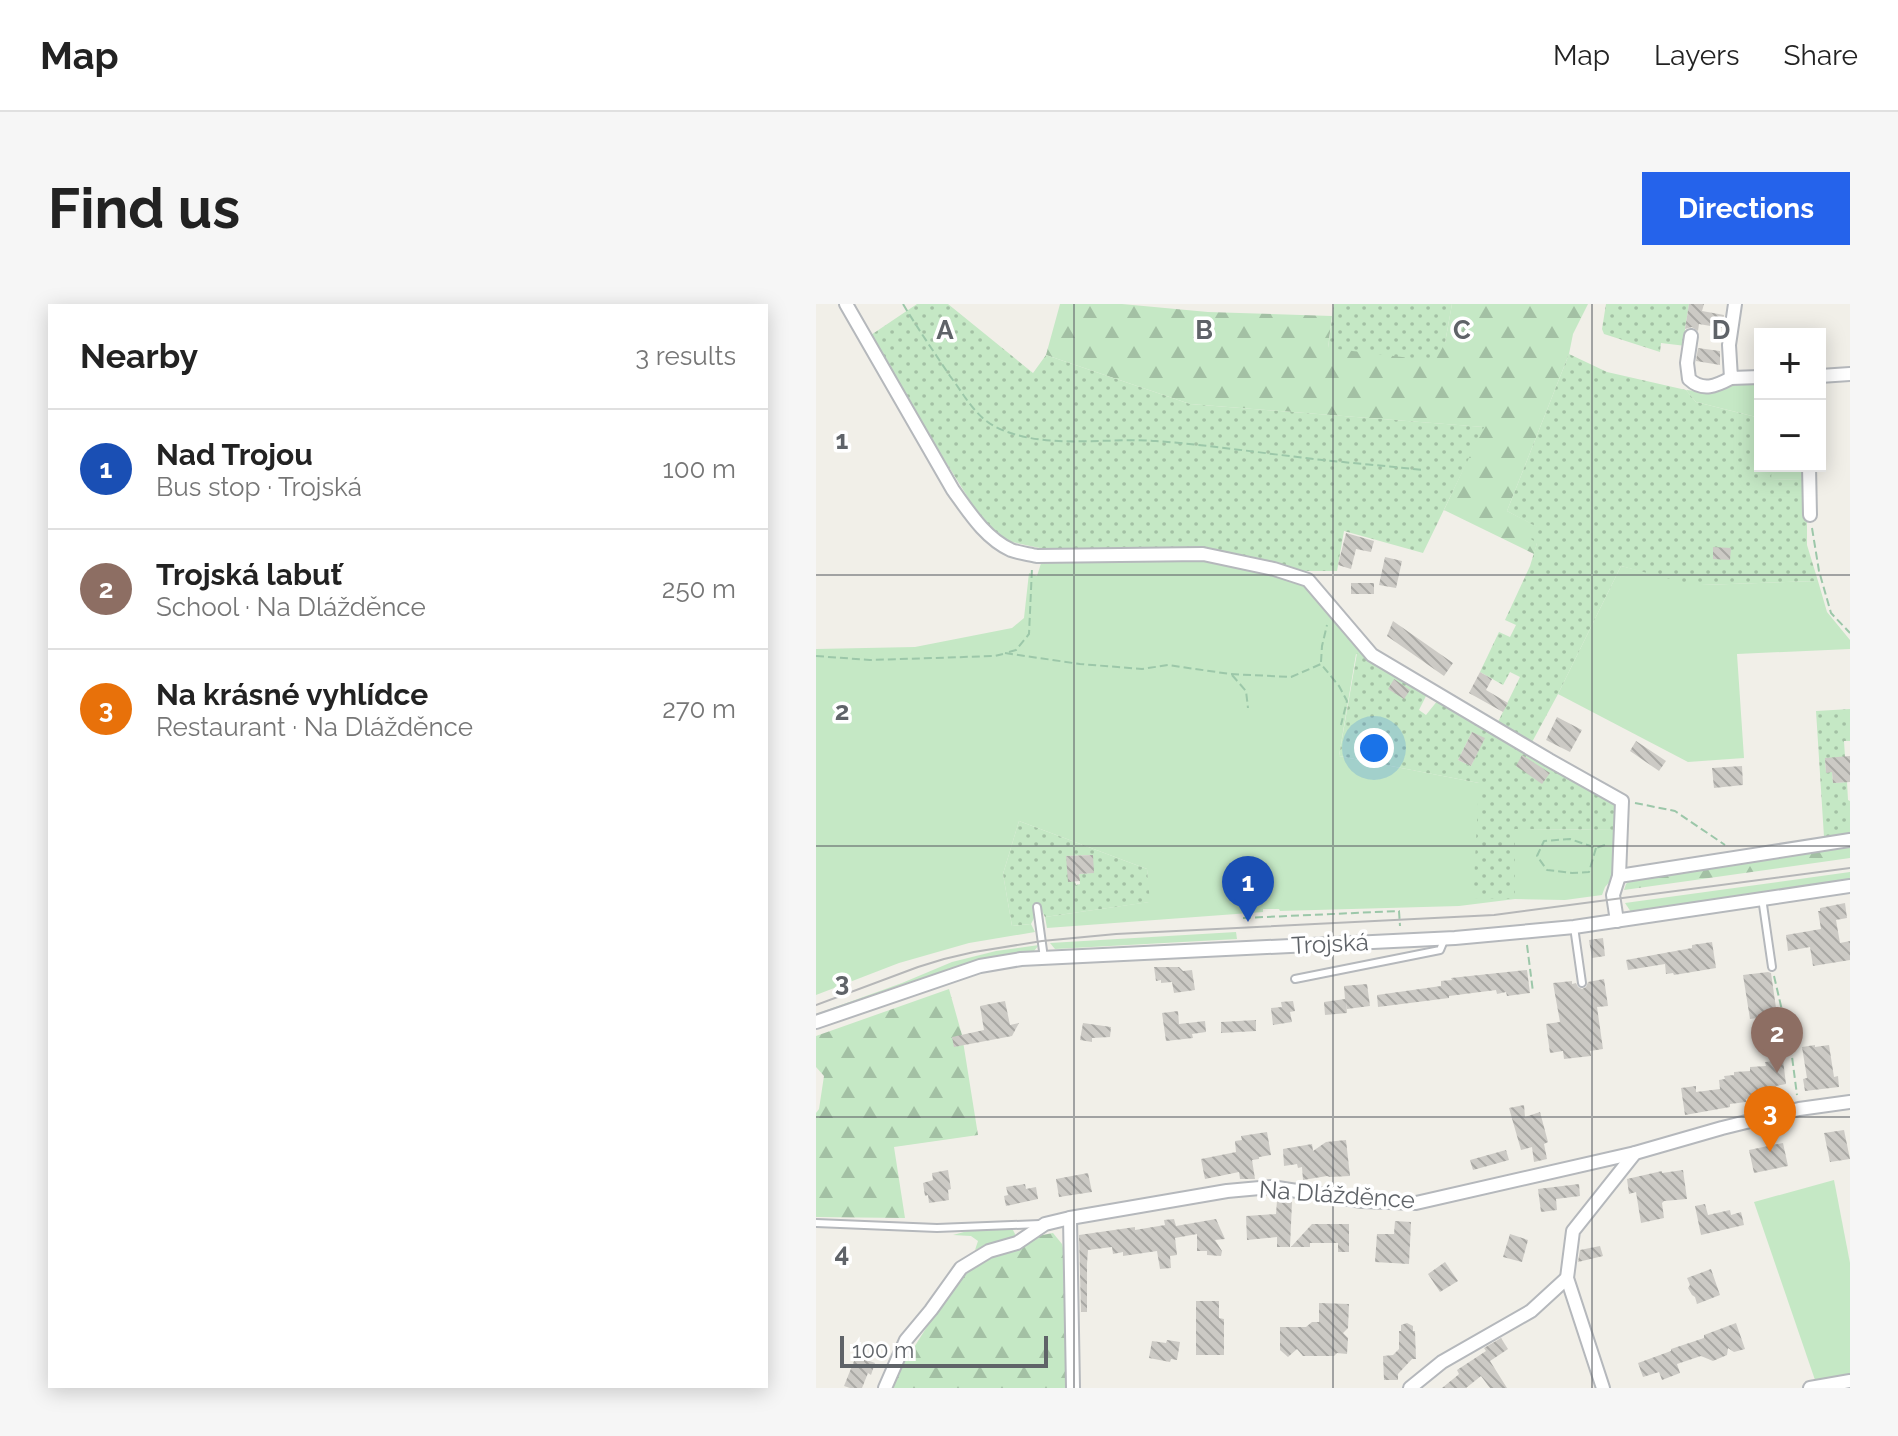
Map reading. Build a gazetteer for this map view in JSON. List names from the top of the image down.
{
  "streets": {
    "street": ["Trojská", "Na Dlážděnce"]
  },
  "scale_bar": "100 m",
  "page": {
    "header": "Map",
    "nav": ["Map", "Layers", "Share"],
    "buttons": "Directions",
    "title": "Find us",
    "heading": ["Nearby", "3 results"],
    "map_buttons": ["+", "−"],
    "list": [
      {
        "mark": "1",
        "name": "Nad Trojou",
        "note": "Bus stop · Trojská",
        "value": "100 m"
      },
      {
        "mark": "2",
        "name": "Trojská labuť",
        "note": "School · Na Dlážděnce",
        "value": "250 m"
      },
      {
        "mark": "3",
        "name": "Na krásné vyhlídce",
        "note": "Restaurant · Na Dlážděnce",
        "value": "270 m"
      }
    ],
    "pins": ["1", "2", "3"],
    "scale": "100 m"
  },
  "grid": {
    "columns": [
      "A",
      "B",
      "C",
      "D"
    ],
    "rows": [
      "1",
      "2",
      "3",
      "4"
    ]
  }
}
